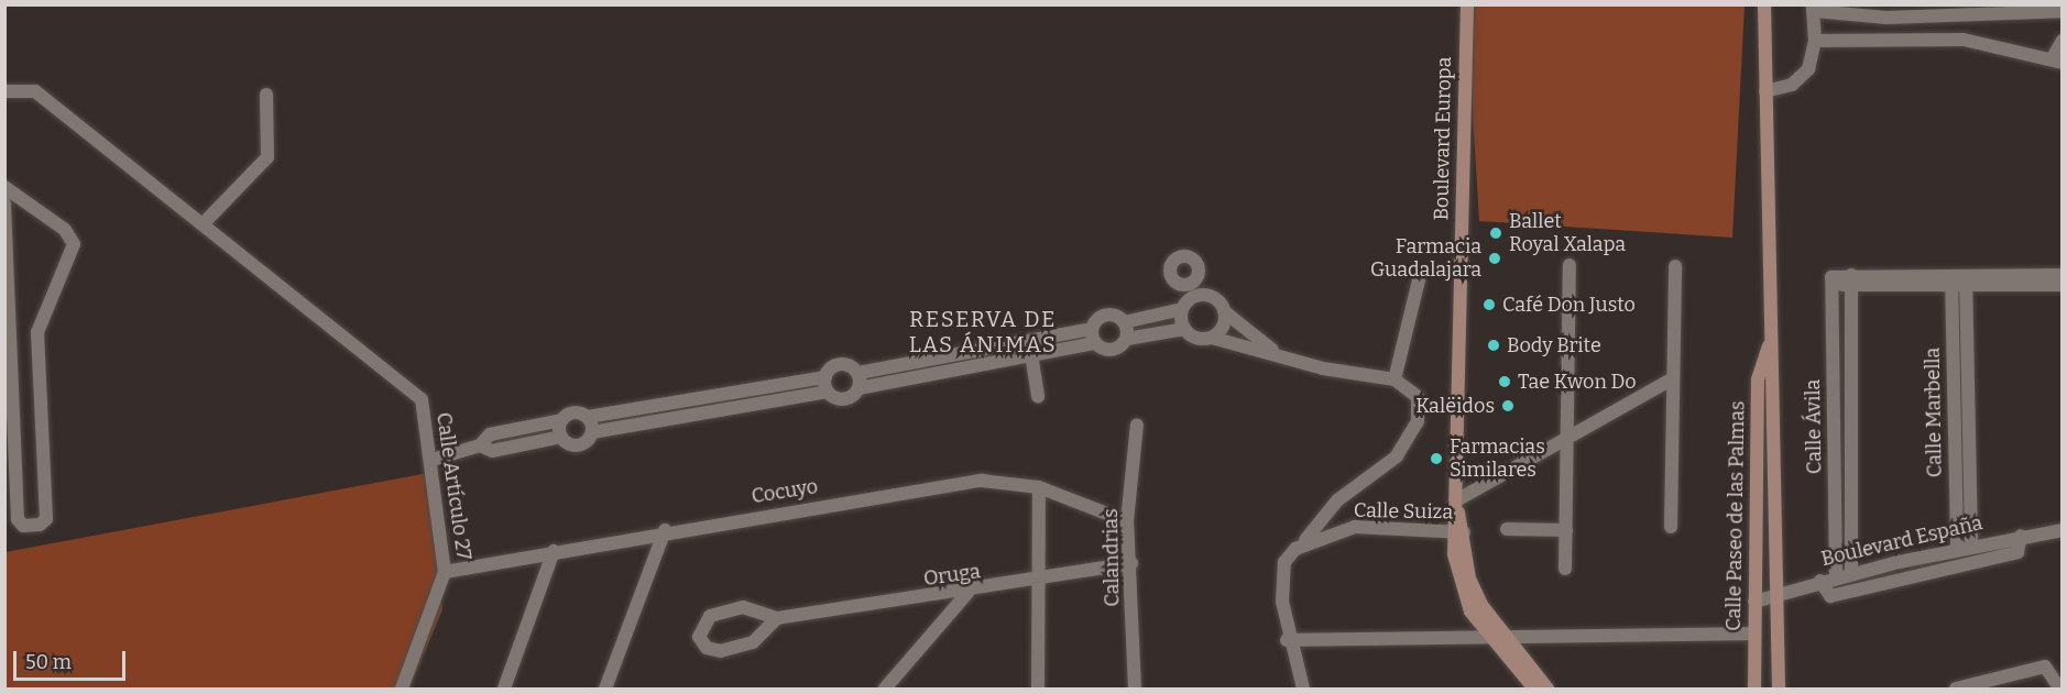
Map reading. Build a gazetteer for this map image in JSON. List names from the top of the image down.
{
  "streets": {
    "street": [
      "Boulevard Europa",
      "Calle Marbella",
      "Calle Ávila",
      "Calle Artículo 27",
      "Cocuyo",
      "Calle Suiza",
      "Calle Paseo de las Palmas",
      "Boulevard España",
      "Calandrias",
      "Oruga"
    ]
  },
  "crossings": [
    ["Boulevard Europa", "Calle Suiza"],
    ["Calle Marbella", "Boulevard España"],
    ["Calle Ávila", "Boulevard España"],
    ["Calle Artículo 27", "Cocuyo"],
    ["Cocuyo", "Calandrias"],
    ["Calle Paseo de las Palmas", "Boulevard España"],
    ["Calandrias", "Oruga"]
  ],
  "districts": ["RESERVA DE LAS ÁNIMAS"],
  "places": [
    "Ballet Royal Xalapa",
    "Farmacia Guadalajara",
    "Café Don Justo",
    "Body Brite",
    "Tae Kwon Do",
    "Kalëidos",
    "Farmacias Similares"
  ],
  "scale_bar": "50 m"
}
